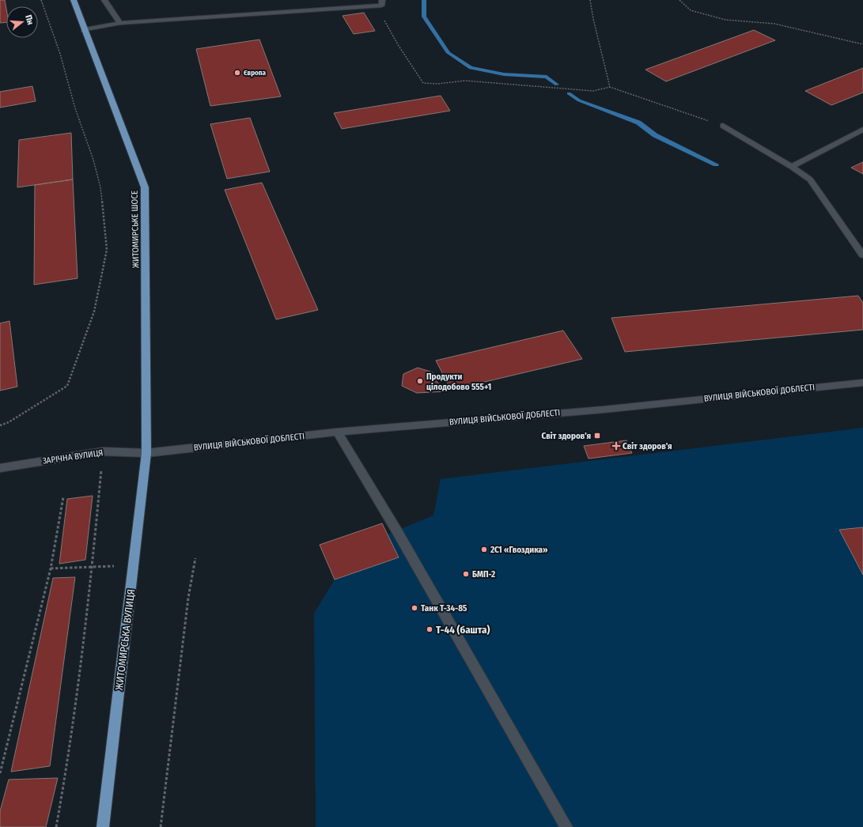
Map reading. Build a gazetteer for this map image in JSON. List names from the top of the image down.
{
  "streets": {
    "main road": ["ЖИТОМИРСЬКЕ ШОСЕ", "ЖИТОМИРСЬКА ВУЛИЦЯ"],
    "street": ["ВУЛИЦЯ ВІЙСЬКОВОЇ ДОБЛЕСТІ", "ЗАРІЧНА ВУЛИЦЯ"]
  },
  "crossings": [
    ["ЖИТОМИРСЬКЕ ШОСЕ", "ВУЛИЦЯ ВІЙСЬКОВОЇ ДОБЛЕСТІ"],
    ["ЖИТОМИРСЬКЕ ШОСЕ", "ЗАРІЧНА ВУЛИЦЯ"],
    ["ЖИТОМИРСЬКЕ ШОСЕ", "ЖИТОМИРСЬКА ВУЛИЦЯ"],
    ["ВУЛИЦЯ ВІЙСЬКОВОЇ ДОБЛЕСТІ", "ЗАРІЧНА ВУЛИЦЯ"],
    ["ВУЛИЦЯ ВІЙСЬКОВОЇ ДОБЛЕСТІ", "ЖИТОМИРСЬКА ВУЛИЦЯ"],
    ["ЗАРІЧНА ВУЛИЦЯ", "ЖИТОМИРСЬКА ВУЛИЦЯ"]
  ],
  "places": {
    "other": [
      "Європа",
      "Продукти цілодобово 555+1",
      "2С1 «Гвоздика»",
      "БМП-2",
      "Танк Т-34-85",
      "Т-44 (башта)"
    ],
    "transit": ["Cвіт здоров'я"],
    "health": ["Світ здоров'я"]
  },
  "north": "right"
}
